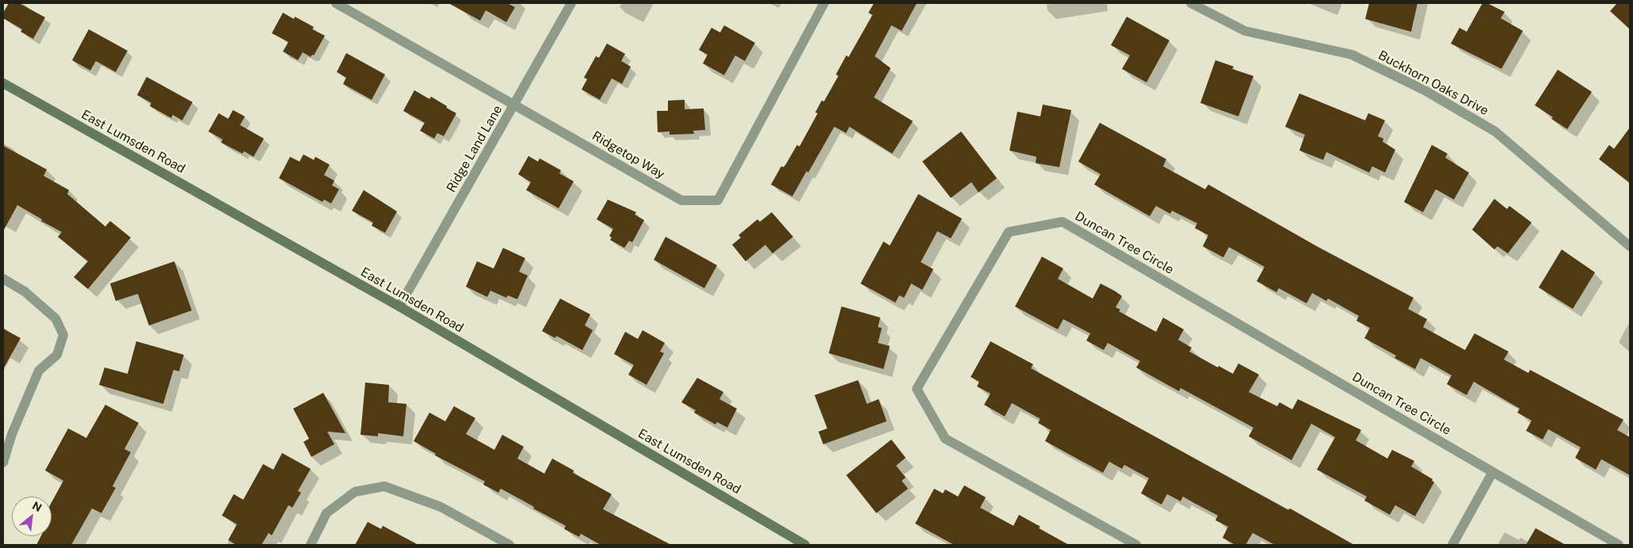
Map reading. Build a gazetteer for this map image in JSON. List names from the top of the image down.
{
  "streets": {
    "street": [
      "Buckhorn Oaks Drive",
      "East Lumsden Road",
      "Ridge Land Lane",
      "Ridgetop Way",
      "Duncan Tree Circle"
    ]
  },
  "crossings": [
    ["East Lumsden Road", "Ridge Land Lane"],
    ["Ridge Land Lane", "Ridgetop Way"]
  ],
  "north": "top right"
}
